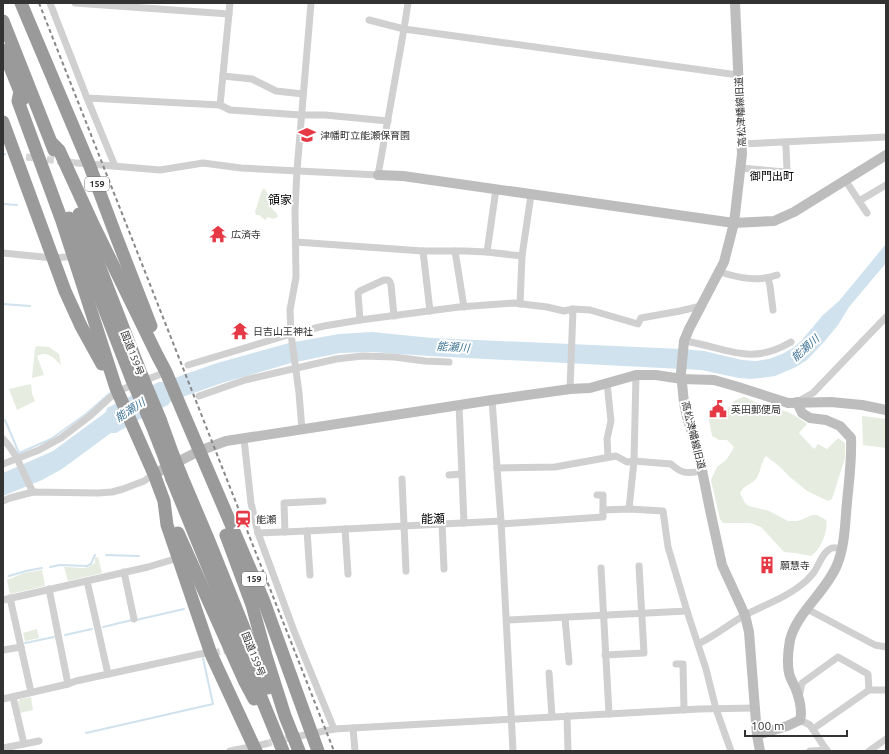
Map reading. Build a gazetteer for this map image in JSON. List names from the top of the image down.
{
  "streets": {
    "highway": ["159", "国道159号"],
    "street": ["高松津幡線旧道"]
  },
  "crossings": [
    ["159", "国道159号"]
  ],
  "districts": ["御門出町", "領家", "能瀬"],
  "water": ["能瀬川"],
  "places": {
    "school or university": ["津幡町立能瀬保育園"],
    "temple": ["広済寺", "日吉山王神社"],
    "public building": ["英田郵便局"],
    "station": ["能瀬"],
    "building": ["願慧寺"]
  },
  "scale_bar": "100 m"
}
